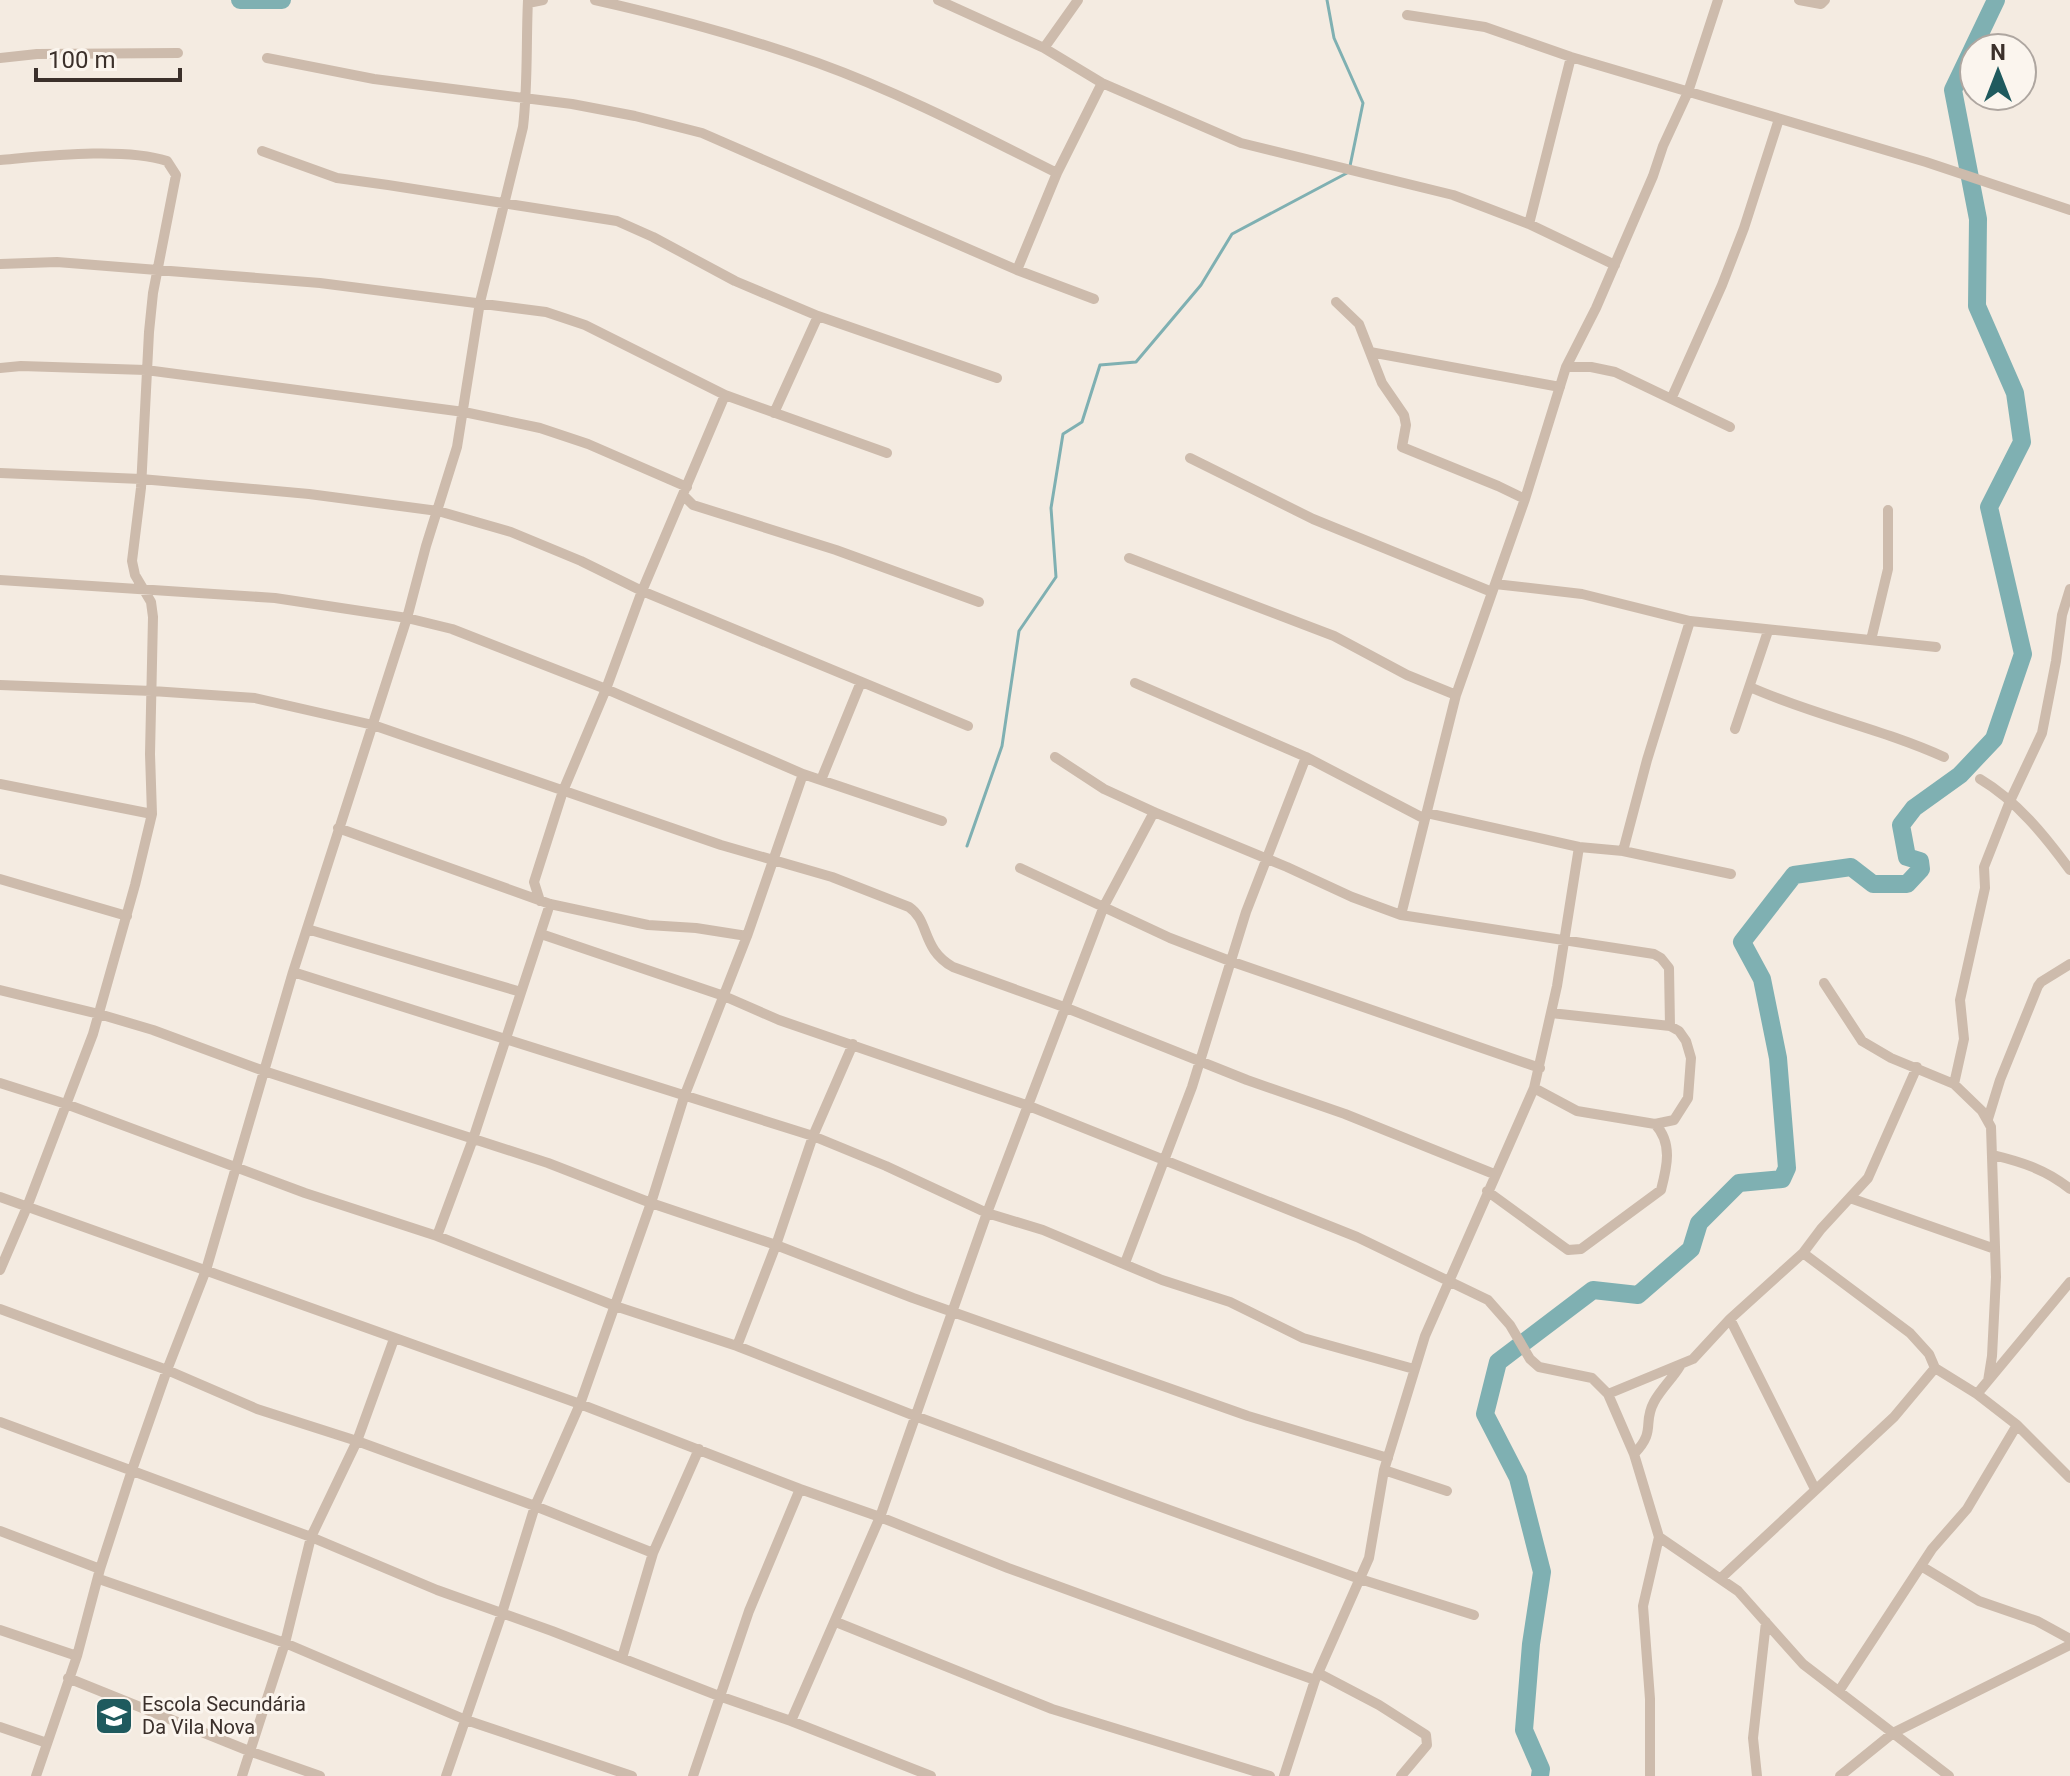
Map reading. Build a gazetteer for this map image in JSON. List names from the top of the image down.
{
  "places": {
    "school or university": ["Escola Secundária Da Vila Nova"]
  },
  "scale_bar": "100 m",
  "north": "top"
}
